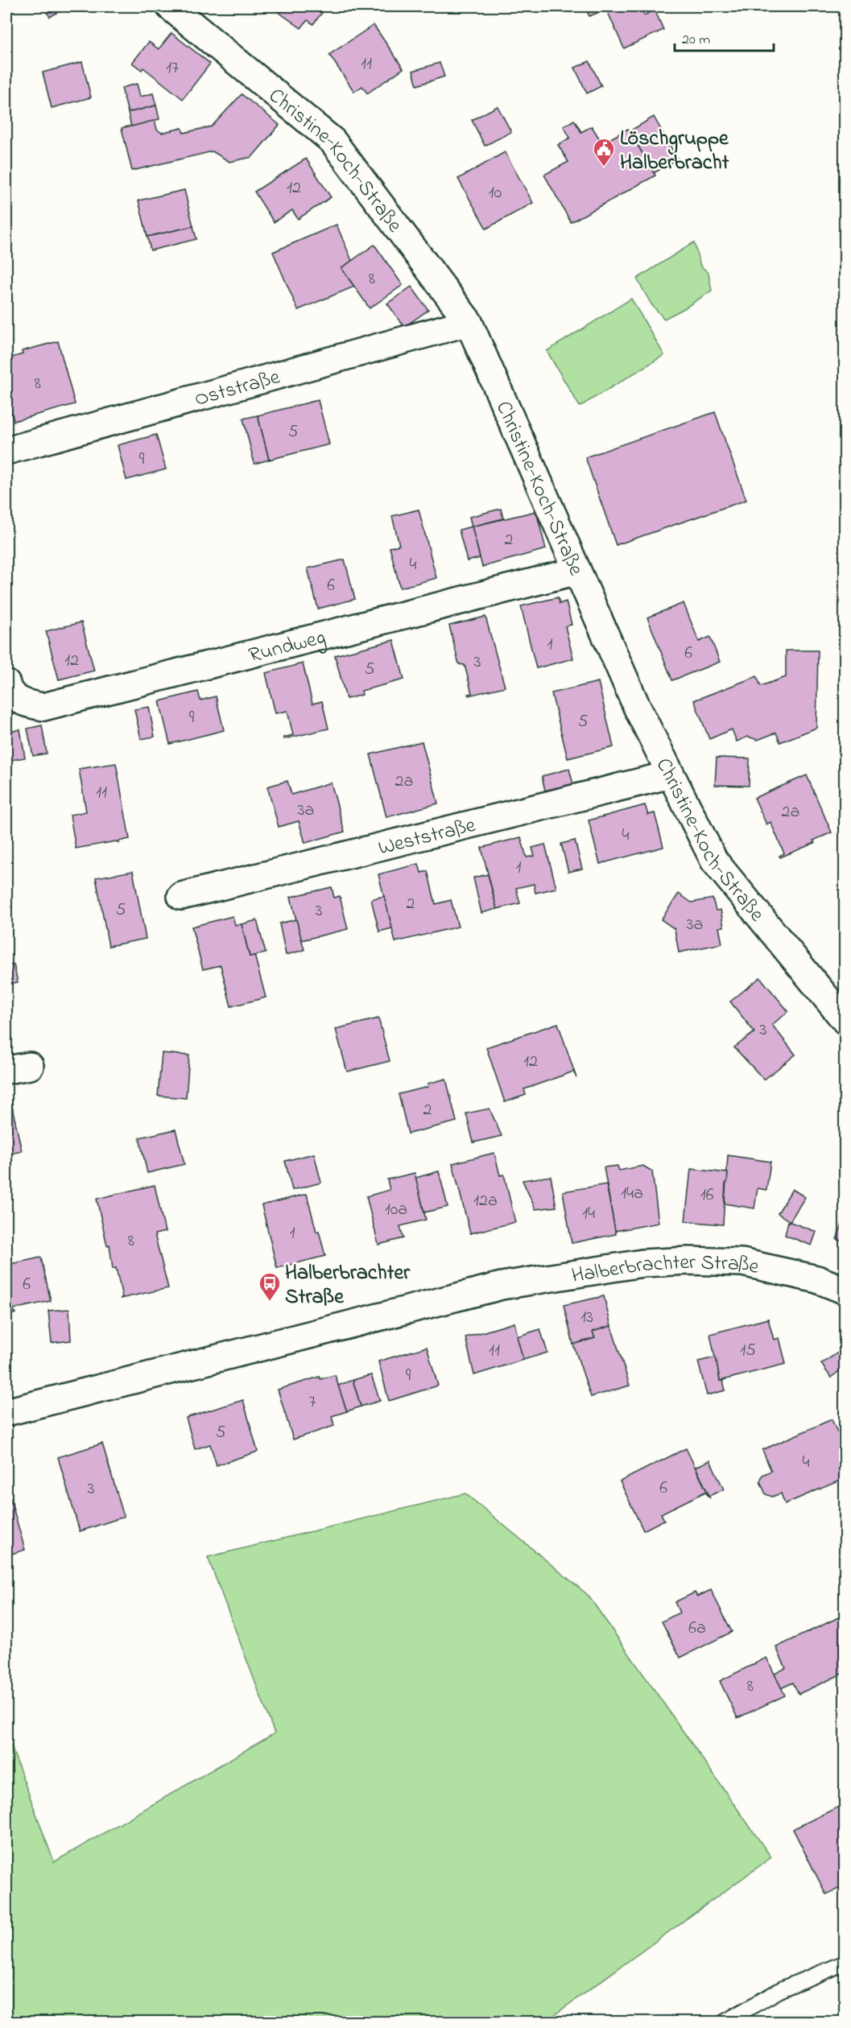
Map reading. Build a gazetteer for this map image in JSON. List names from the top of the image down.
{
  "streets": {
    "street": [
      "Christine-Koch-Straße",
      "Oststraße",
      "Rundweg",
      "Weststraße",
      "Halberbrachter Straße"
    ]
  },
  "crossings": [
    ["Christine-Koch-Straße", "Oststraße"],
    ["Christine-Koch-Straße", "Rundweg"],
    ["Christine-Koch-Straße", "Weststraße"]
  ],
  "places": {
    "public building": ["Löschgruppe Halberbracht"],
    "bus stop": ["Halberbrachter Straße"]
  },
  "house_numbers": [
    "11",
    "17",
    "12",
    "10",
    "8",
    "8",
    "5",
    "9",
    "2",
    "4",
    "6",
    "1",
    "6",
    "12",
    "3",
    "5",
    "9",
    "5",
    "2a",
    "11",
    "3a",
    "2a",
    "4",
    "1",
    "2",
    "5",
    "3",
    "3a",
    "3",
    "12",
    "2",
    "14a",
    "16",
    "12a",
    "10a",
    "14",
    "1",
    "8",
    "6",
    "13",
    "11",
    "15",
    "9",
    "7",
    "5",
    "4",
    "6",
    "3",
    "6a",
    "8"
  ],
  "scale_bar": "20 m"
}
